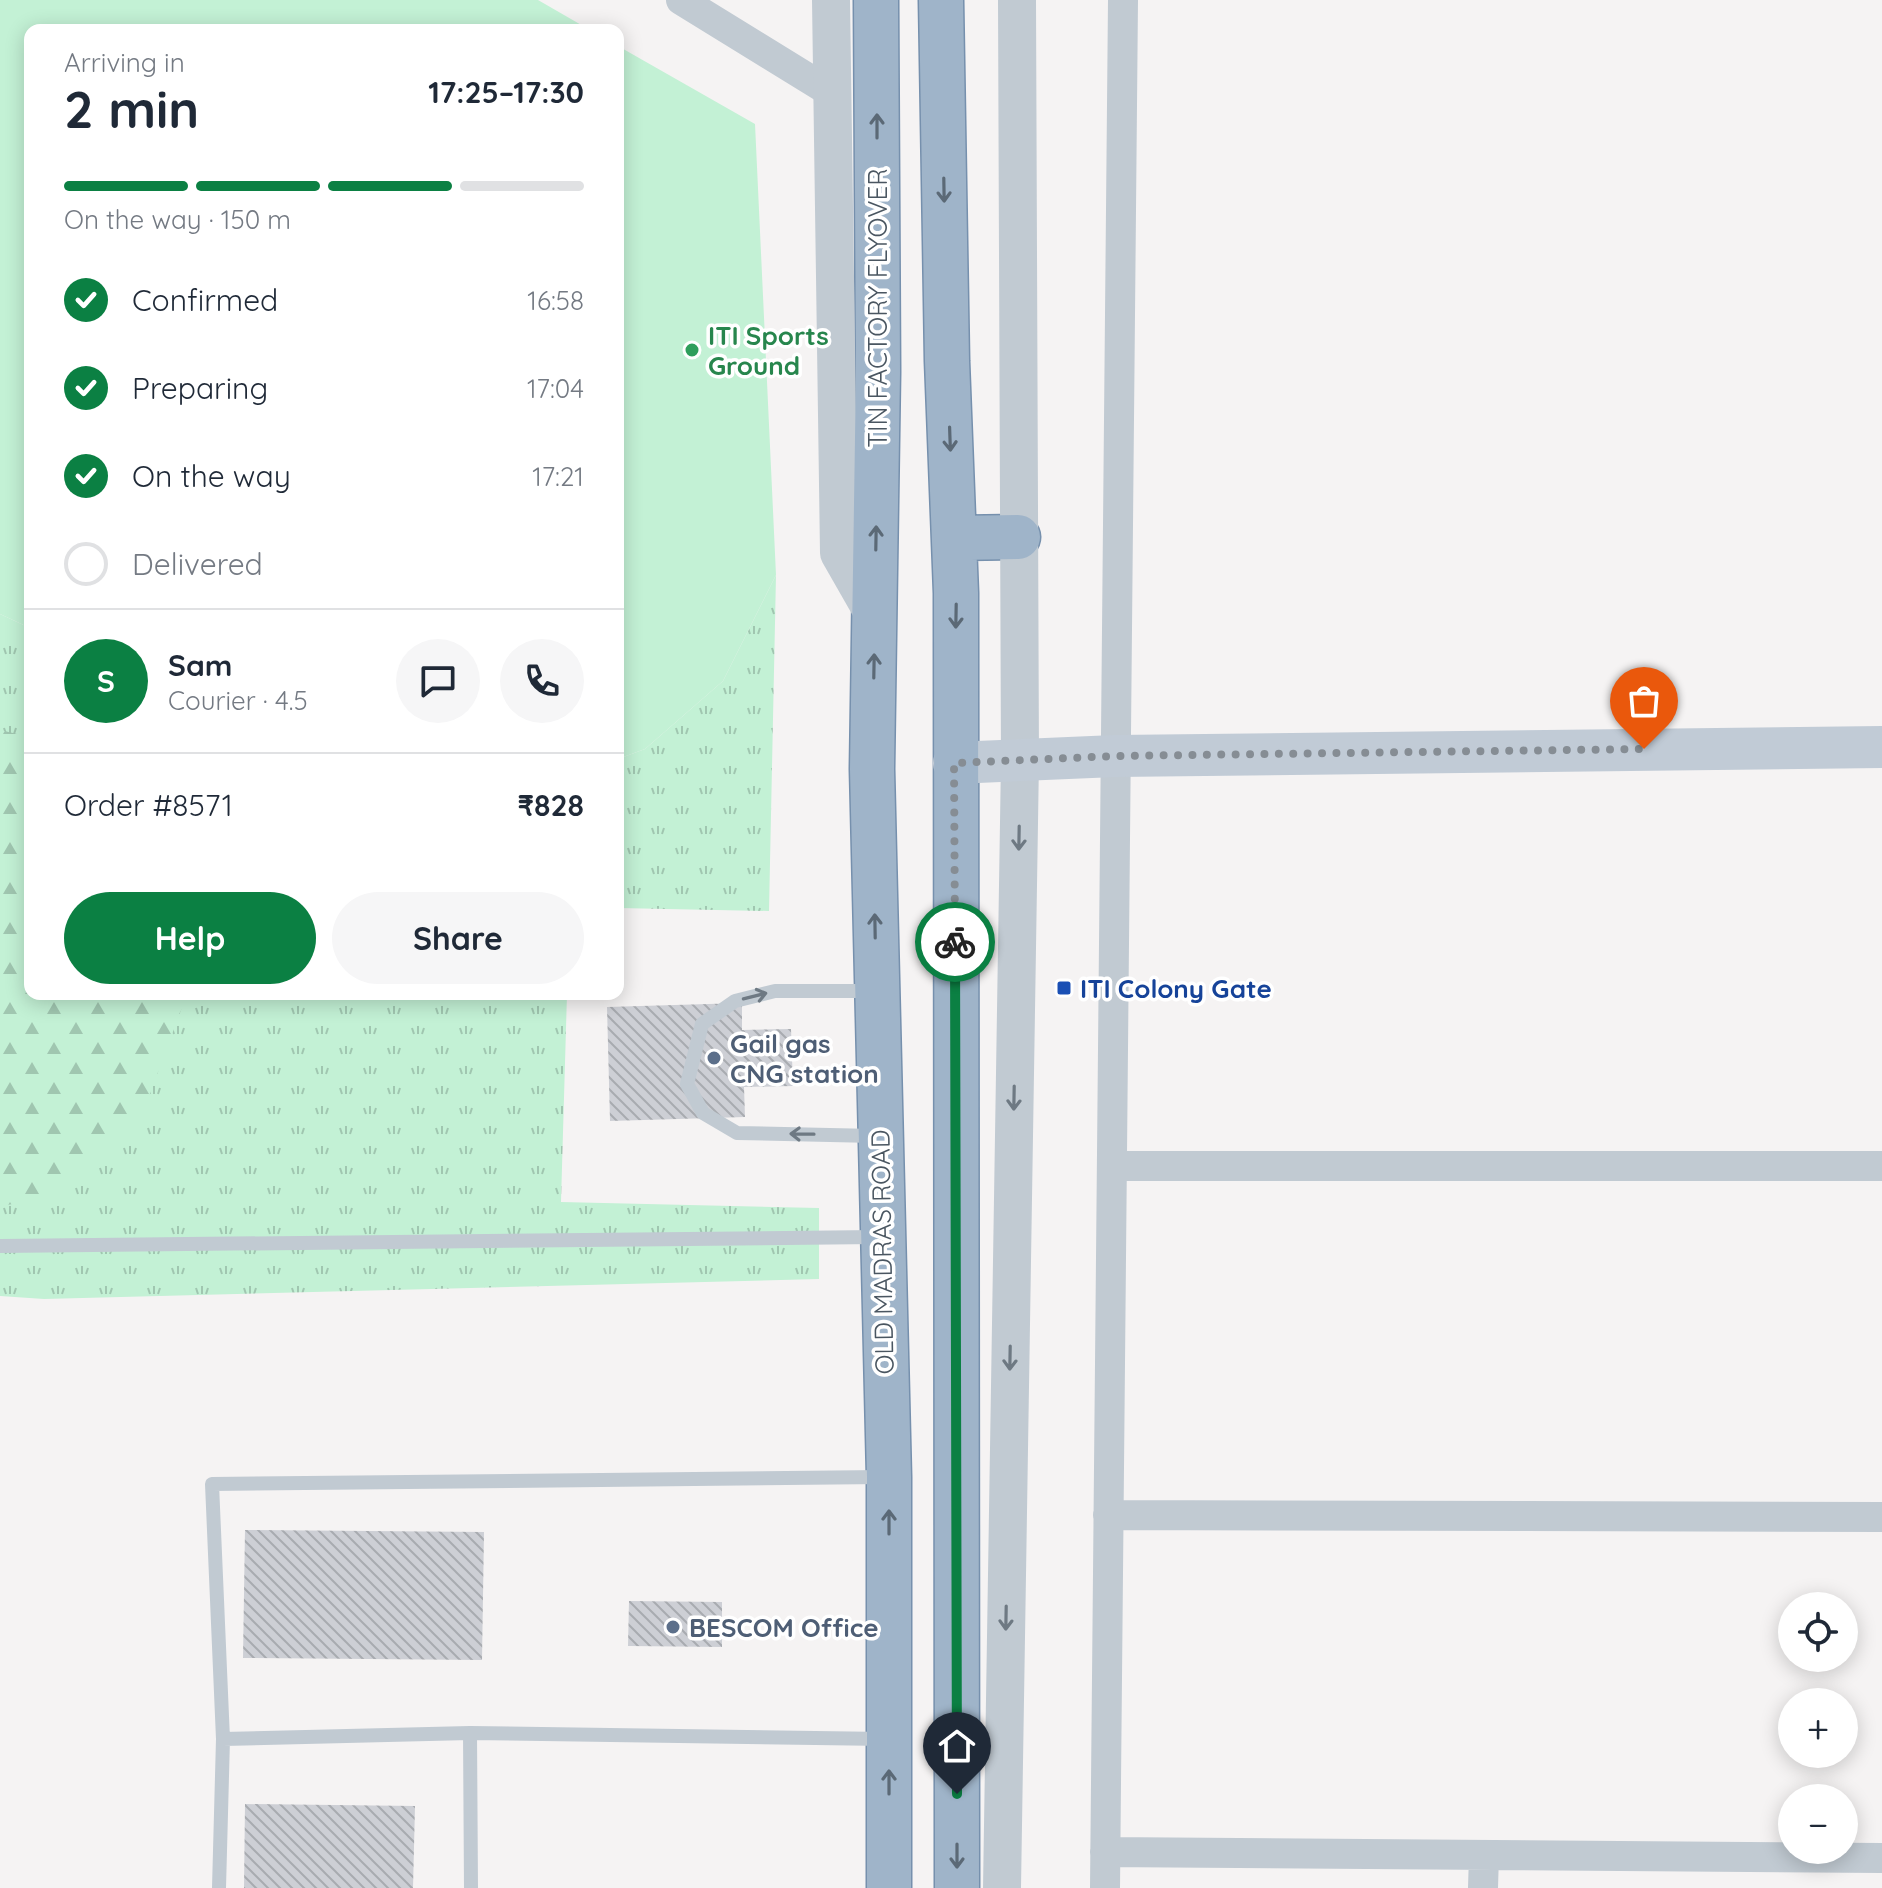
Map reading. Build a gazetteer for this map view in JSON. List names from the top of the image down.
{
  "streets": {
    "highway": ["TIN FACTORY FLYOVER", "OLD MADRAS ROAD"]
  },
  "crossings": [
    ["TIN FACTORY FLYOVER", "OLD MADRAS ROAD"]
  ],
  "places": {
    "other": ["ITI Sports Ground", "Gail gas CNG station", "BESCOM Office"],
    "transit": ["ITI Colony Gate"]
  },
  "page": {
    "heading": ["2 min", "Arriving in", "17:25–17:30"],
    "panel": [
      "Sam",
      "Courier · 4.5",
      "Order #8571",
      "₹828"
    ],
    "bar": "On the way · 150 m",
    "list": [
      ["Confirmed", "16:58"],
      ["Preparing", "17:04"],
      ["On the way", "17:21"],
      "Delivered"
    ],
    "round": "S",
    "buttons": ["Help", "Share"],
    "map_buttons": ["+", "−"]
  }
}
